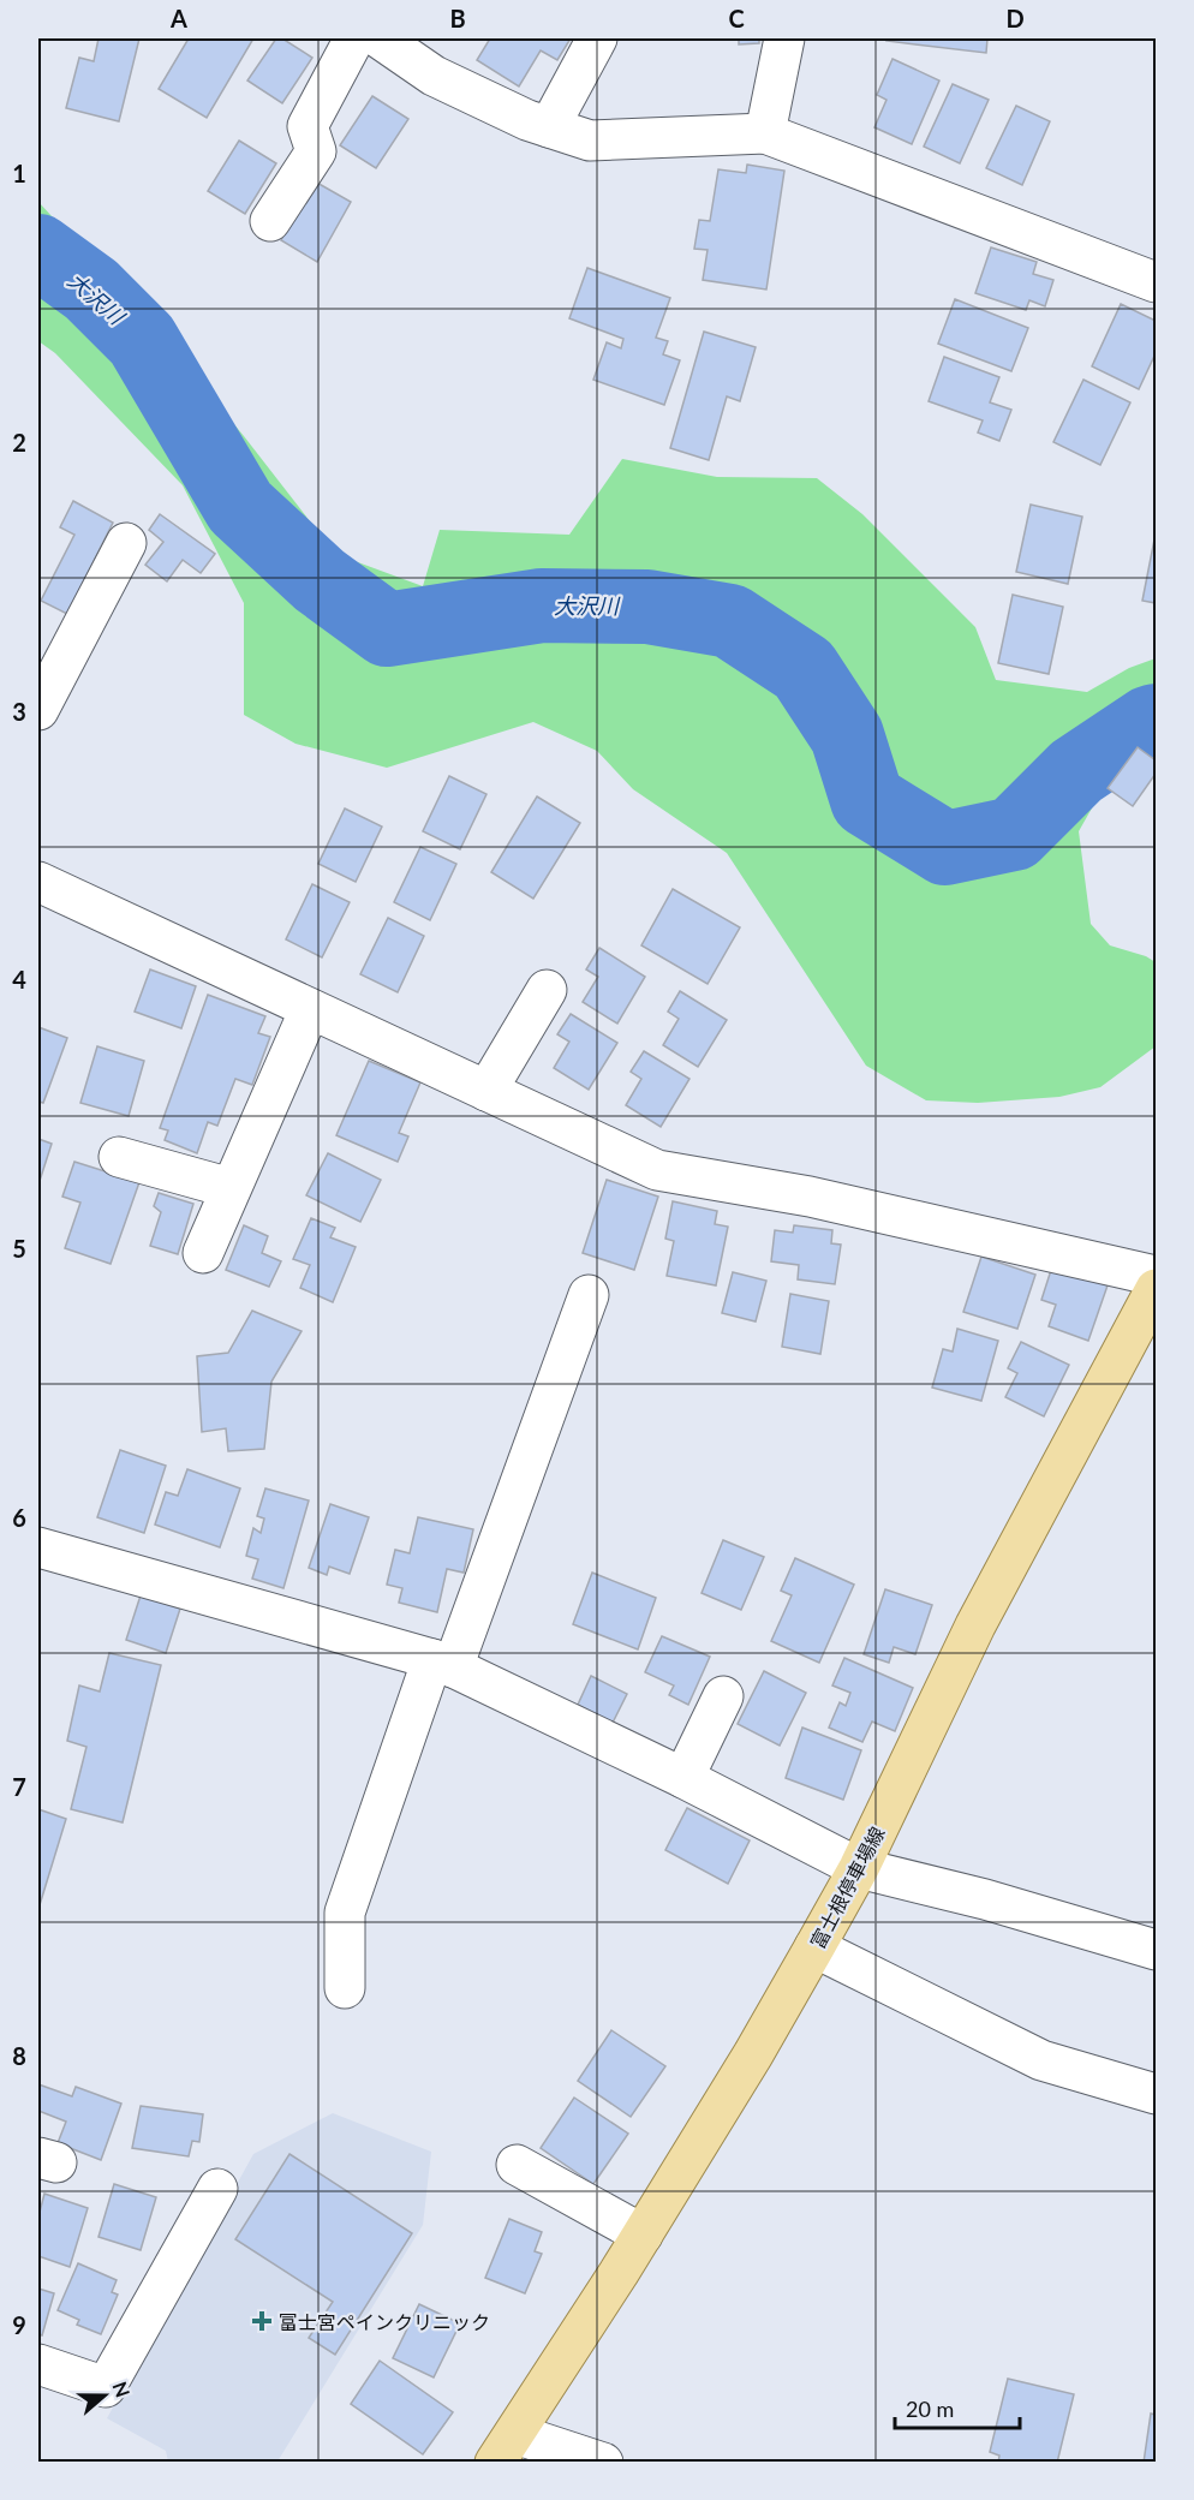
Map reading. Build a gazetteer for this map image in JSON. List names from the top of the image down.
{
  "streets": {
    "main road": ["富士根停車場線"]
  },
  "water": ["大沢川"],
  "places": {
    "health": ["富士宮ペインクリニック"]
  },
  "scale_bar": "20 m",
  "north": "right",
  "grid": {
    "columns": [
      "A",
      "B",
      "C",
      "D"
    ],
    "rows": [
      "1",
      "2",
      "3",
      "4",
      "5",
      "6",
      "7",
      "8",
      "9"
    ]
  }
}
